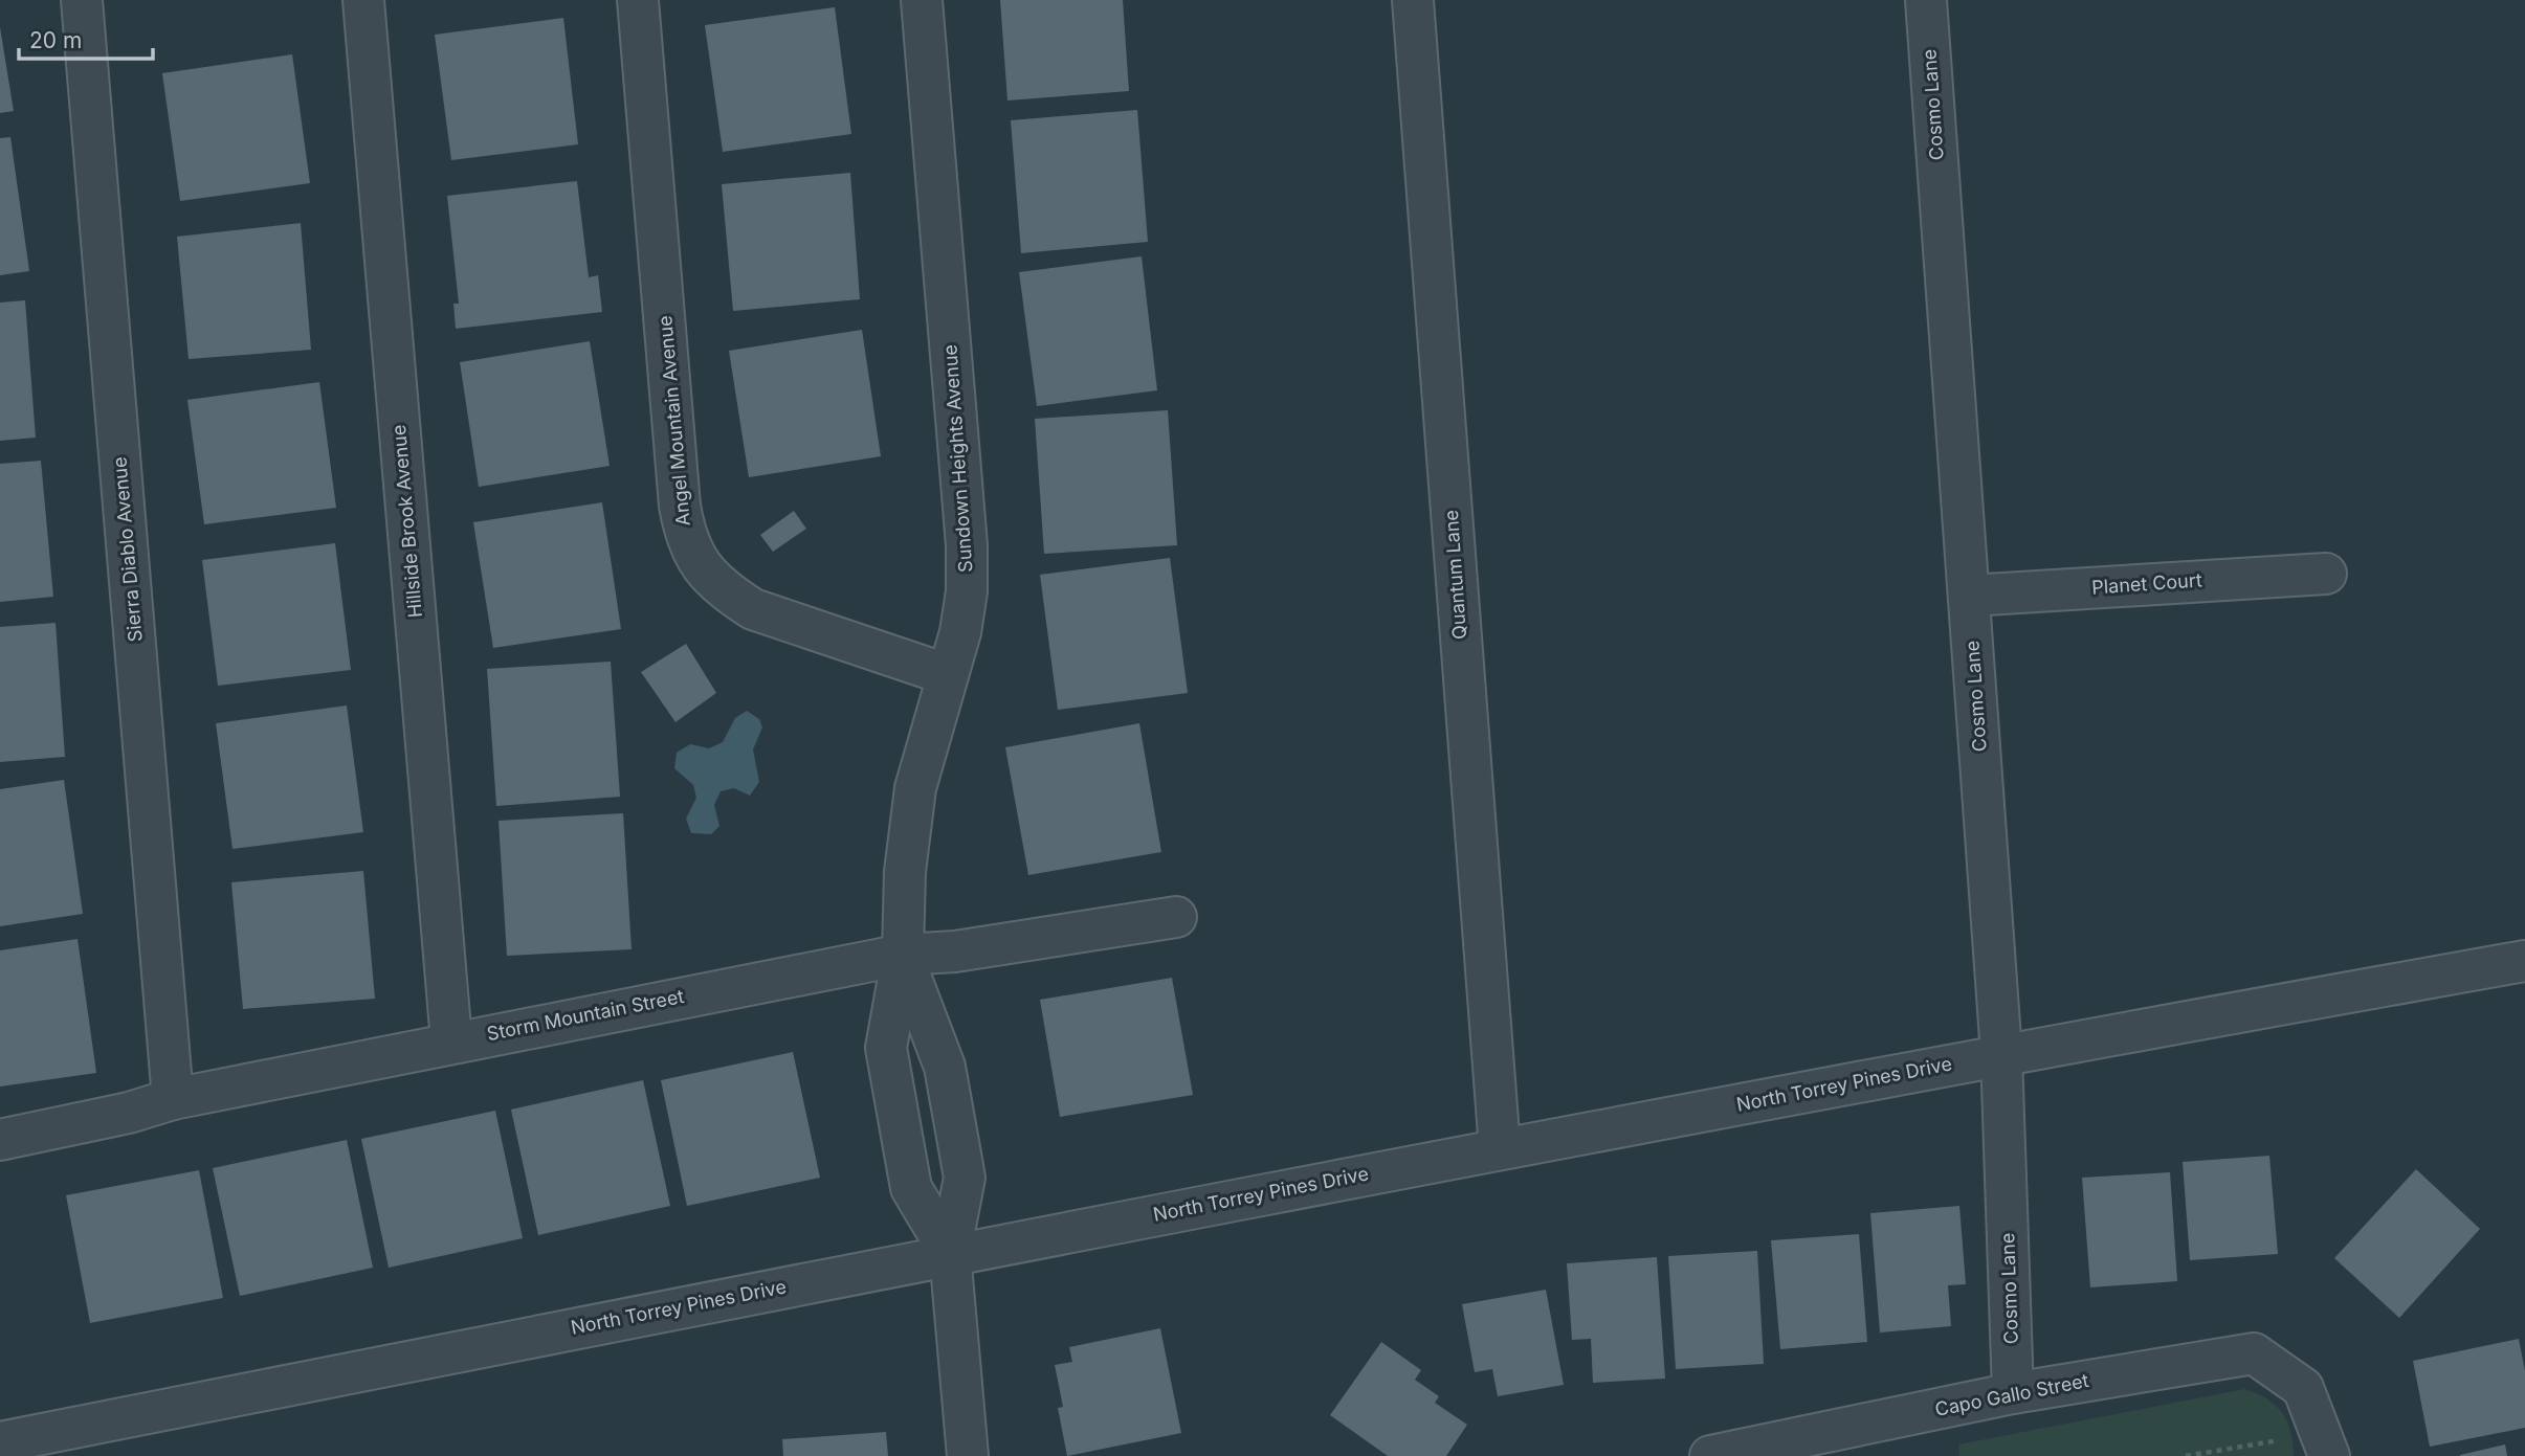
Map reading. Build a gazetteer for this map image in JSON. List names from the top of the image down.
{
  "streets": {
    "street": [
      "Cosmo Lane",
      "Angel Mountain Avenue",
      "Sundown Heights Avenue",
      "Hillside Brook Avenue",
      "Sierra Diablo Avenue",
      "Quantum Lane",
      "Planet Court",
      "Storm Mountain Street",
      "North Torrey Pines Drive",
      "Capo Gallo Street"
    ]
  },
  "crossings": [
    ["Cosmo Lane", "Planet Court"],
    ["Cosmo Lane", "North Torrey Pines Drive"],
    ["Cosmo Lane", "Capo Gallo Street"],
    ["Angel Mountain Avenue", "Sundown Heights Avenue"],
    ["Sundown Heights Avenue", "Storm Mountain Street"],
    ["Sundown Heights Avenue", "North Torrey Pines Drive"],
    ["Hillside Brook Avenue", "Storm Mountain Street"],
    ["Sierra Diablo Avenue", "Storm Mountain Street"],
    ["Quantum Lane", "North Torrey Pines Drive"]
  ],
  "scale_bar": "20 m"
}
